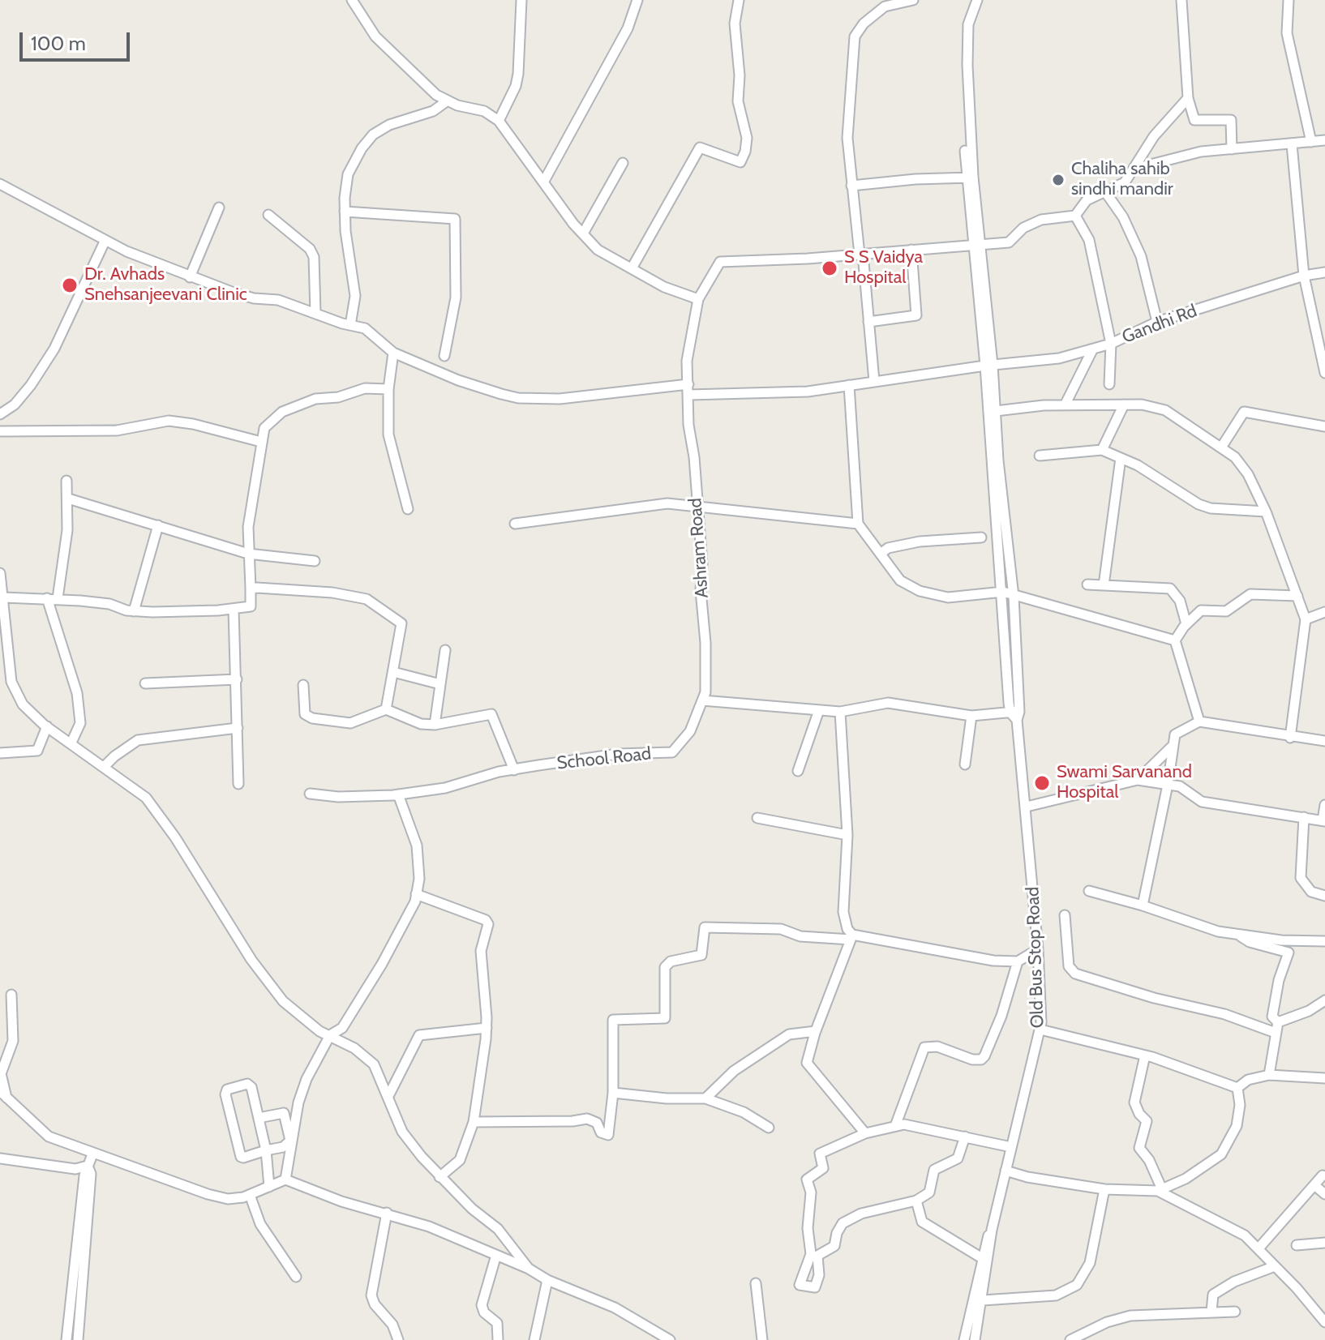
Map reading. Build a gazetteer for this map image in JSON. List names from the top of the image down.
{
  "streets": {
    "street": [
      "Gandhi Rd",
      "Ashram Road",
      "School Road",
      "Old Bus Stop Road"
    ]
  },
  "crossings": [
    ["Gandhi Rd", "Ashram Road"],
    ["Ashram Road", "School Road"]
  ],
  "places": [
    "Chaliha sahib sindhi mandir",
    "S S Vaidya Hospital",
    "Dr. Avhads Snehsanjeevani Clinic",
    "Swami Sarvanand Hospital"
  ],
  "scale_bar": "100 m"
}
